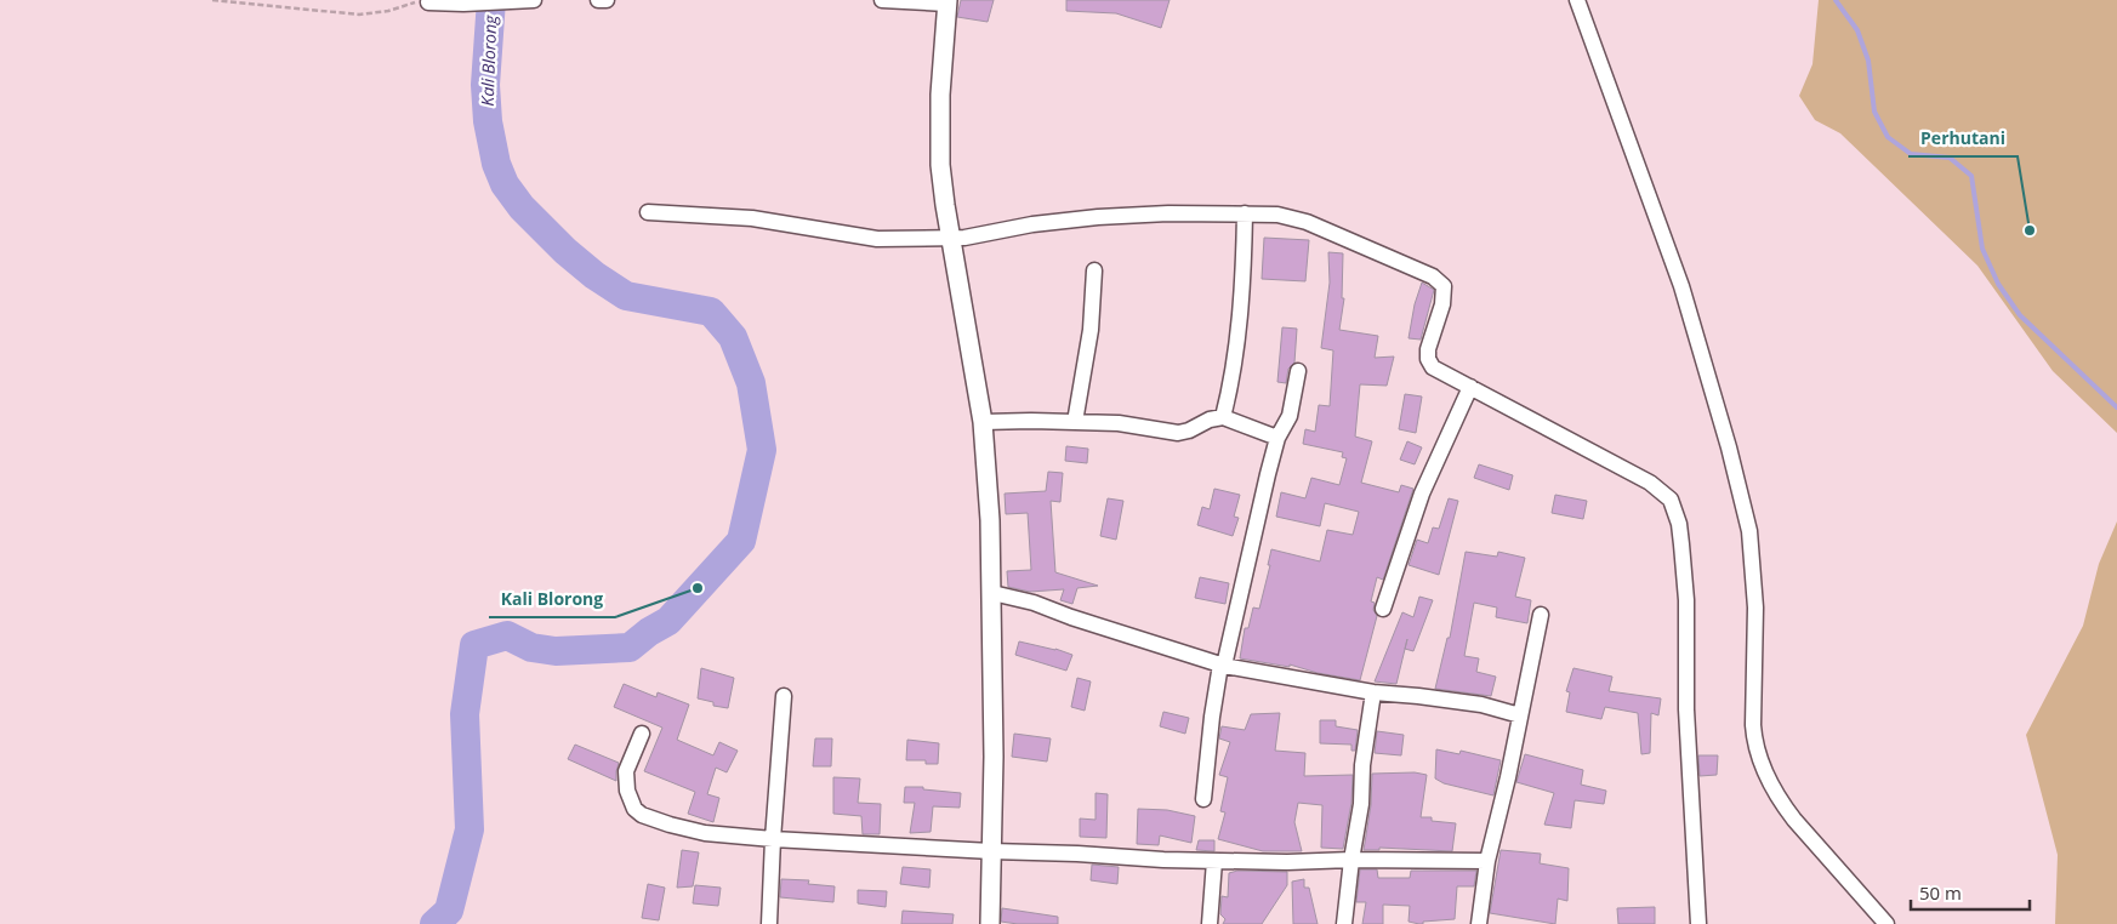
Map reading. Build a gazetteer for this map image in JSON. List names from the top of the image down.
{
  "water": ["Kali Blorong"],
  "places": ["Perhutani", "Kali Blorong"],
  "scale_bar": "50 m"
}
